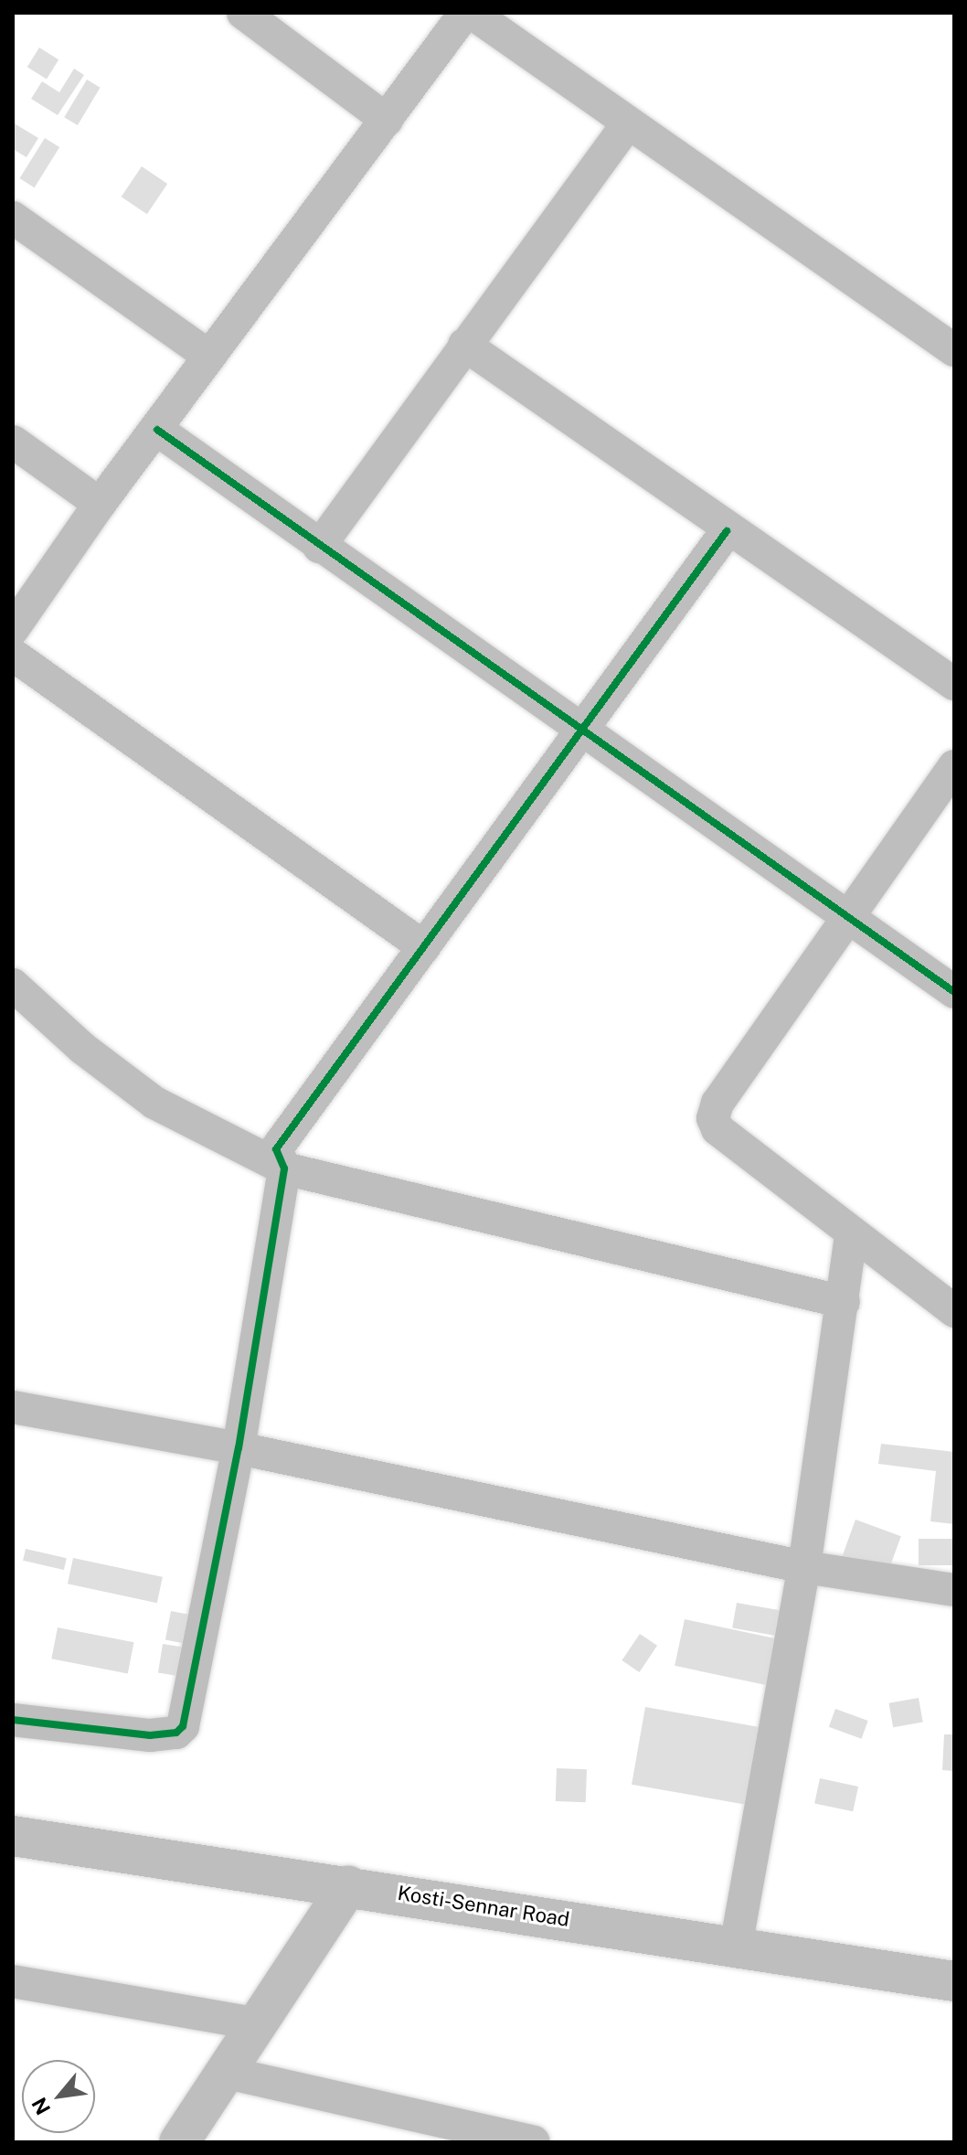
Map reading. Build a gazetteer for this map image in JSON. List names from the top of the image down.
{
  "streets": {
    "main road": ["Kosti-Sennar Road"]
  },
  "north": "bottom left"
}
